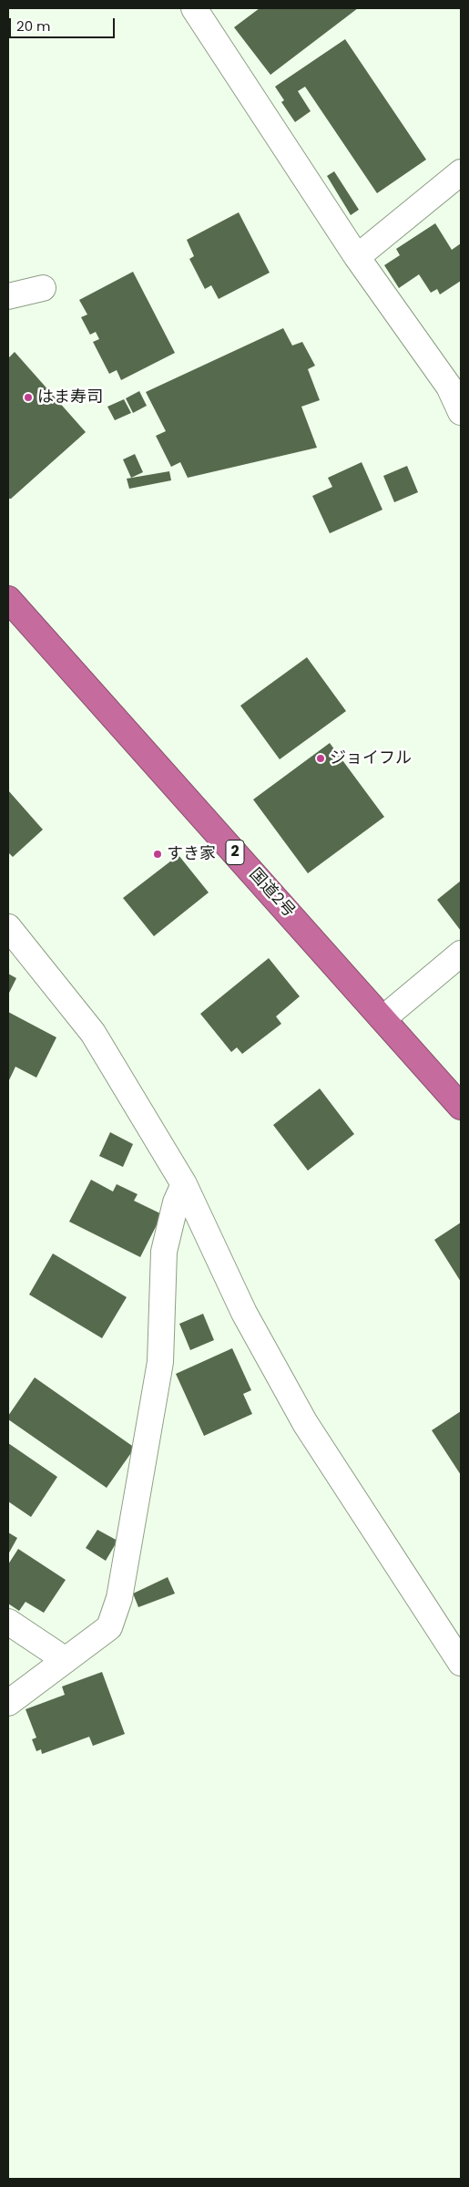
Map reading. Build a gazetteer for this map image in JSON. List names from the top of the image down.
{
  "streets": {
    "highway": ["2", "国道2号"]
  },
  "places": ["はま寿司", "ジョイフル", "すき家"],
  "scale_bar": "20 m"
}
